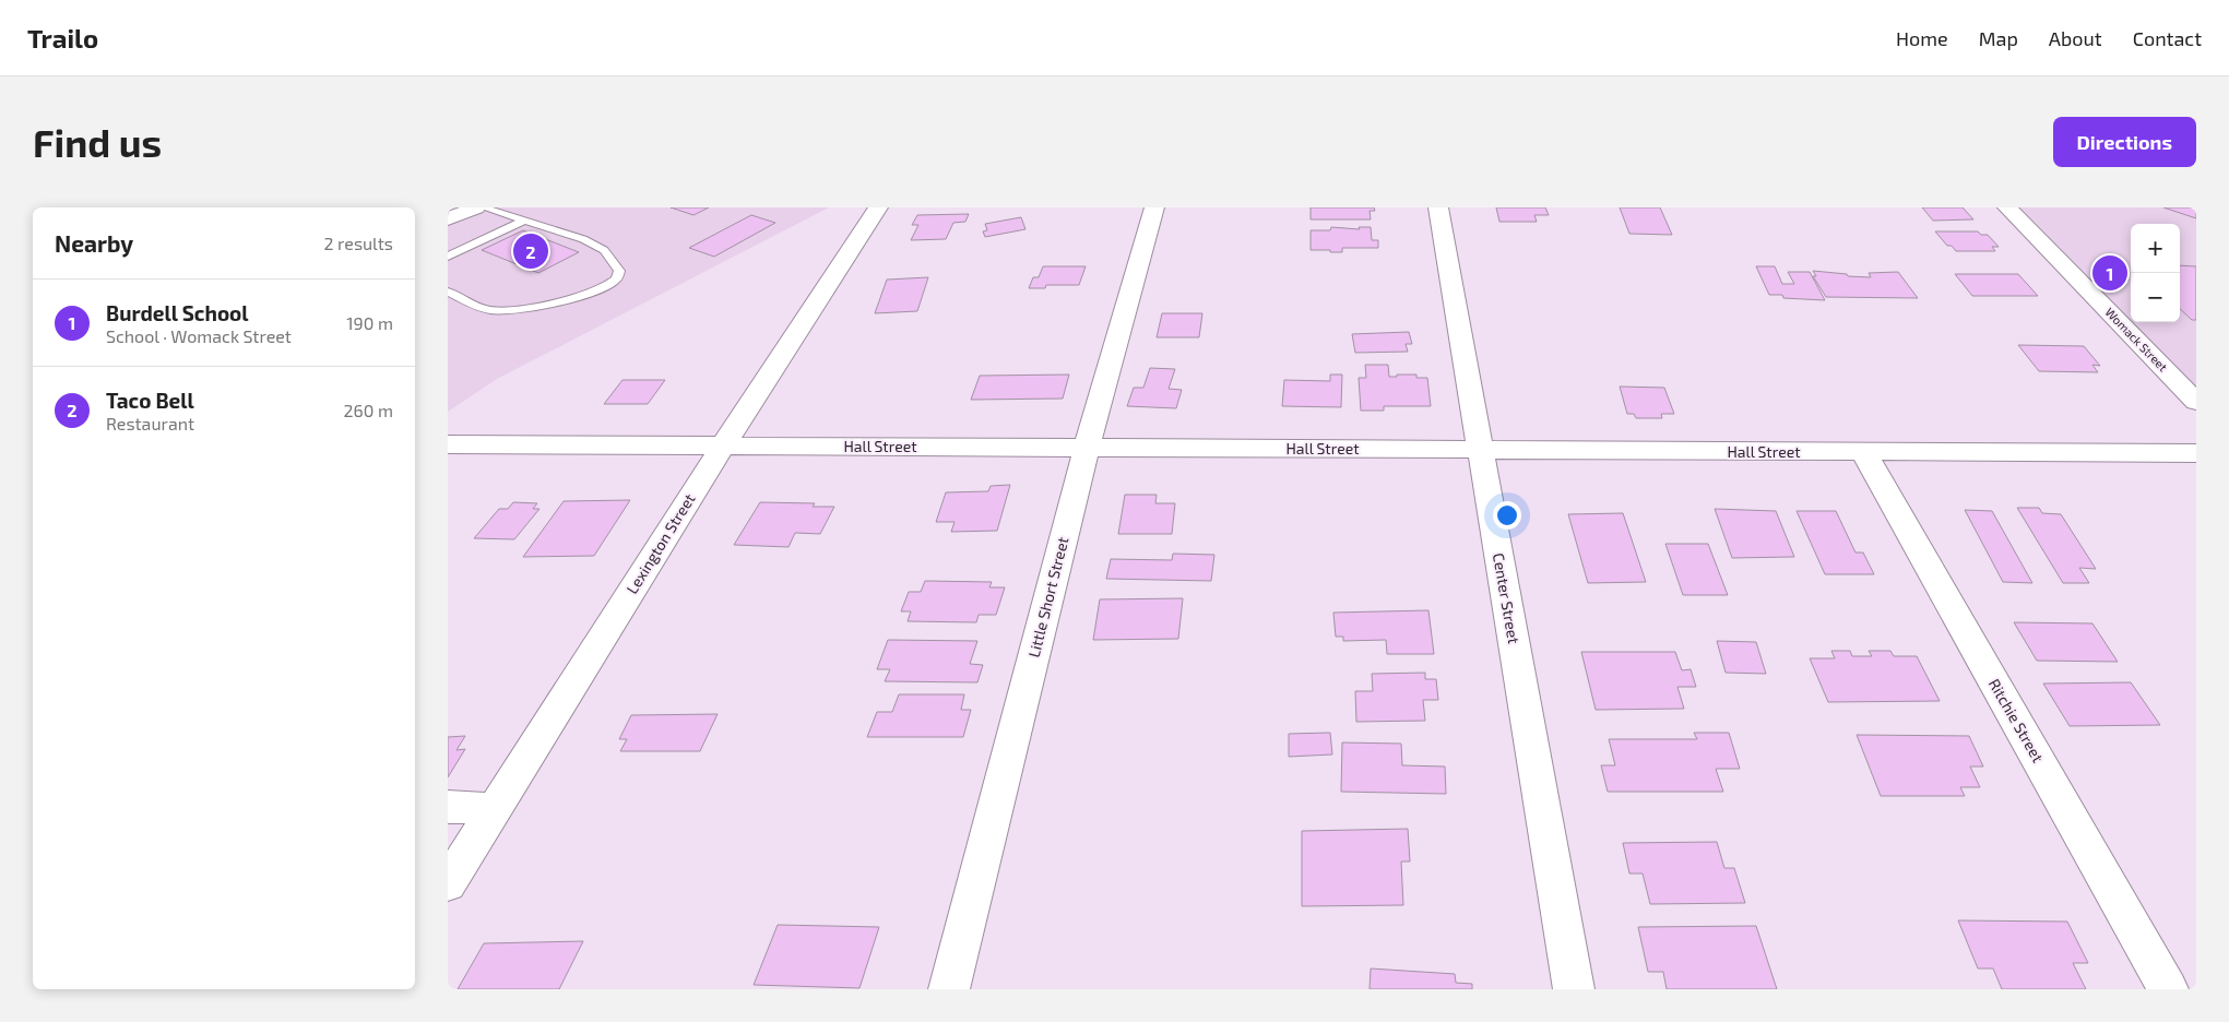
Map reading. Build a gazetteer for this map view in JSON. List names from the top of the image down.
{
  "streets": {
    "main road": [
      "Womack Street",
      "Hall Street",
      "Lexington Street",
      "Little Short Street",
      "Center Street",
      "Ritchie Street"
    ]
  },
  "crossings": [
    ["Hall Street", "Lexington Street"],
    ["Hall Street", "Little Short Street"],
    ["Hall Street", "Center Street"],
    ["Hall Street", "Ritchie Street"]
  ],
  "page": {
    "header": "Trailo",
    "nav": [
      "Home",
      "Map",
      "About",
      "Contact"
    ],
    "buttons": "Directions",
    "title": "Find us",
    "heading": ["Nearby", "2 results"],
    "map_buttons": ["+", "−"],
    "pins": ["2", "1"],
    "list": [
      {
        "mark": "1",
        "name": "Burdell School",
        "note": "School · Womack Street",
        "value": "190 m"
      },
      {
        "mark": "2",
        "name": "Taco Bell",
        "note": "Restaurant",
        "value": "260 m"
      }
    ]
  }
}
